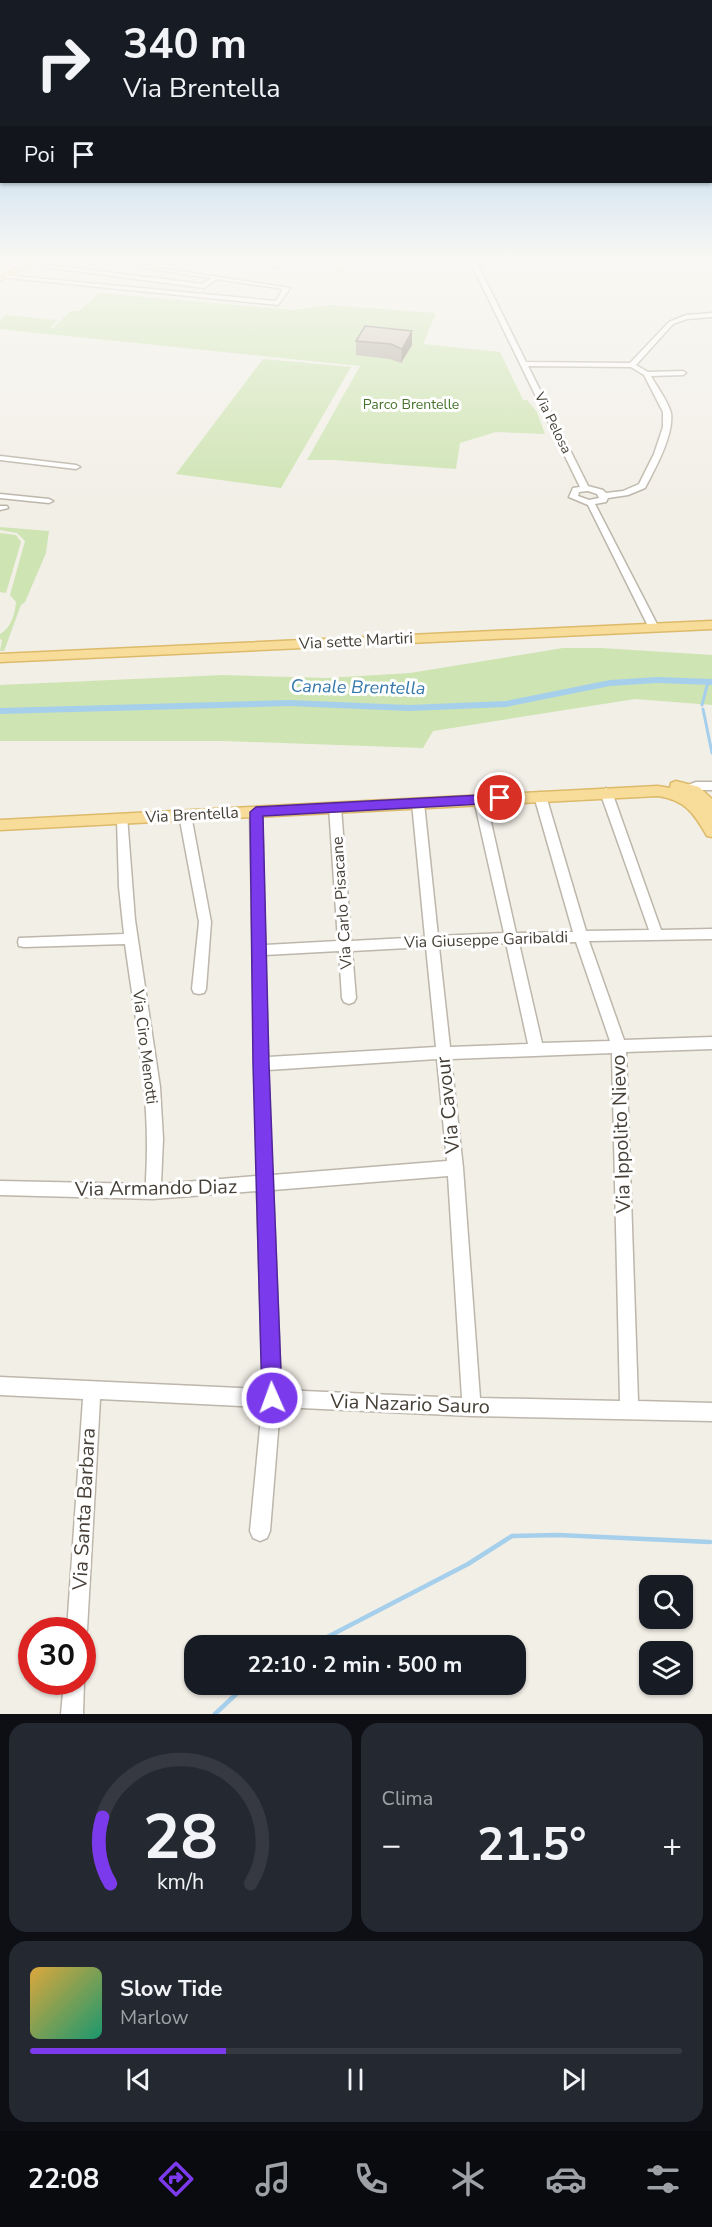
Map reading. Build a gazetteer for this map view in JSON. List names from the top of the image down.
{
  "streets": {
    "main road": ["Via sette Martiri", "Via Brentella"],
    "street": [
      "Via Pelosa",
      "Via Carlo Pisacane",
      "Via Giuseppe Garibaldi",
      "Via Ciro Menotti",
      "Via Cavour",
      "Via Ippolito Nievo",
      "Via Armando Diaz",
      "Via Nazario Sauro",
      "Via Santa Barbara"
    ]
  },
  "crossings": [
    ["Via Pelosa", "Via sette Martiri"],
    ["Via Brentella", "Via Carlo Pisacane"],
    ["Via Brentella", "Via Ciro Menotti"],
    ["Via Brentella", "Via Cavour"],
    ["Via Brentella", "Via Ippolito Nievo"],
    ["Via Carlo Pisacane", "Via Giuseppe Garibaldi"],
    ["Via Giuseppe Garibaldi", "Via Cavour"],
    ["Via Giuseppe Garibaldi", "Via Ippolito Nievo"],
    ["Via Ciro Menotti", "Via Armando Diaz"],
    ["Via Cavour", "Via Armando Diaz"],
    ["Via Cavour", "Via Nazario Sauro"],
    ["Via Ippolito Nievo", "Via Nazario Sauro"],
    ["Via Nazario Sauro", "Via Santa Barbara"]
  ],
  "water": ["Canale Brentella"],
  "parks": ["Parco Brentelle"],
  "page": {
    "turn": ["340 m", "Via Brentella"],
    "then": "Poi",
    "limit": "30",
    "trip": "22:10 · 2 min · 500 m",
    "tile": "Clima",
    "heat": ["−", "21.5°", "+"],
    "song": ["Slow Tide", "Marlow"],
    "tabs": "22:08",
    "gauge": ["28", "km/h"]
  }
}
